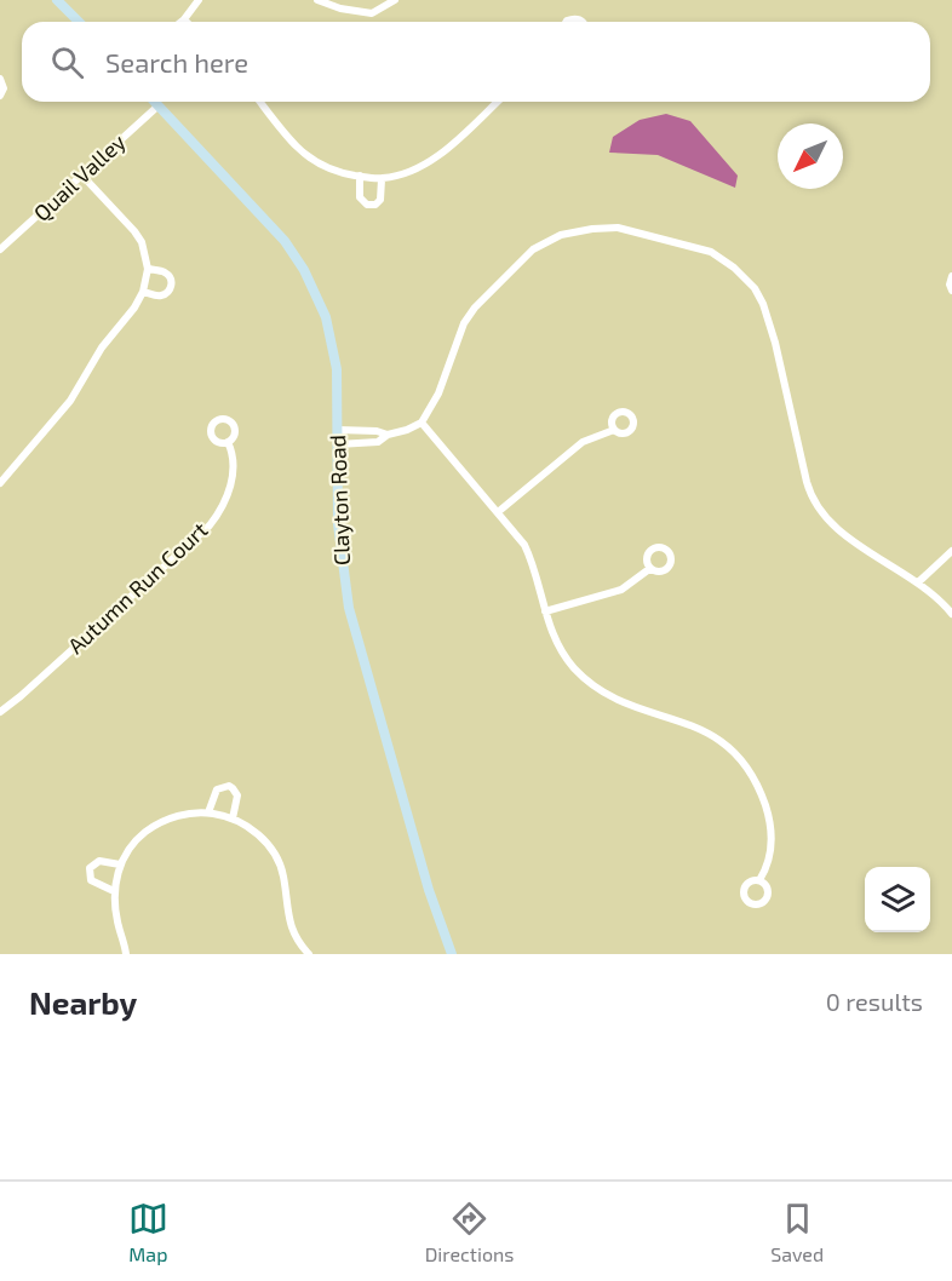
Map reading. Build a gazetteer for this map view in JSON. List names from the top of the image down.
{
  "streets": {
    "main road": ["Clayton Road"],
    "street": ["Quail Valley", "Autumn Run Court"]
  },
  "crossings": [
    ["Quail Valley", "Clayton Road"]
  ],
  "north": "bottom left",
  "page": {
    "search": "Search here",
    "heading": ["Nearby", "0 results"],
    "nav": ["Map", "Directions", "Saved"]
  }
}
